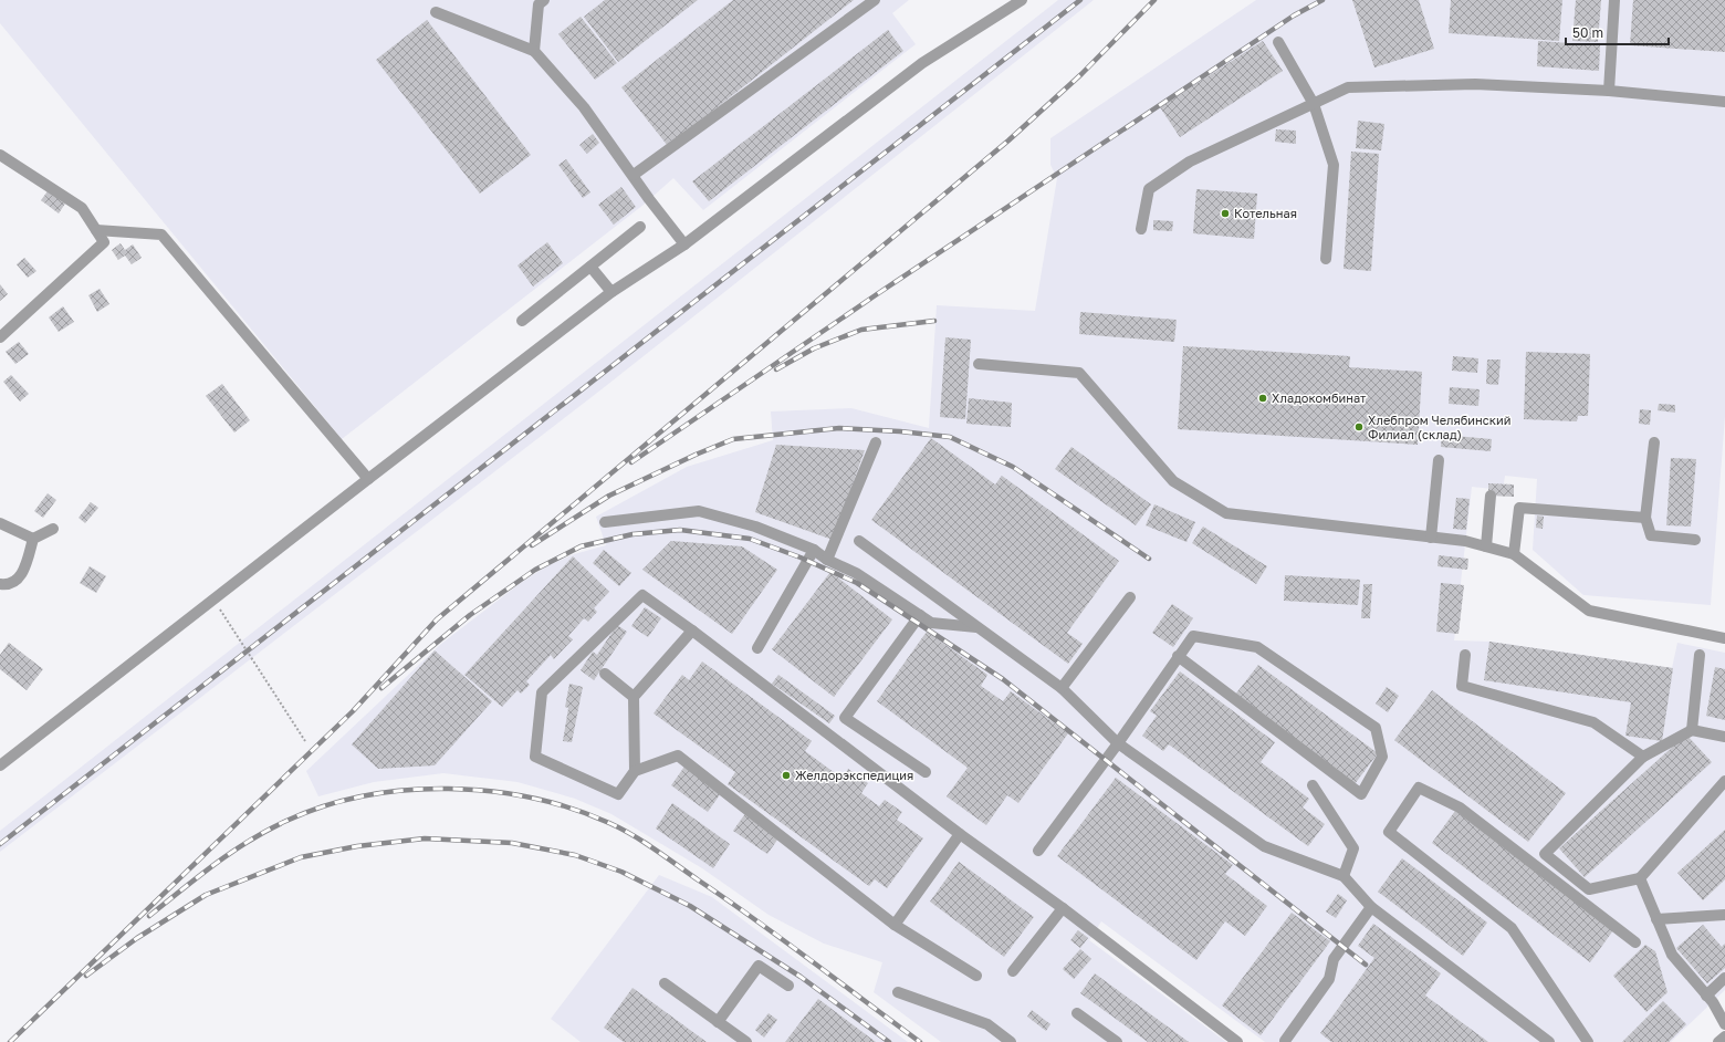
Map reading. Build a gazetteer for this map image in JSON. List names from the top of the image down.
{
  "places": [
    "Котельная",
    "Хладокомбинат",
    "Хлебпром Челябинский Филиал (склад)",
    "Желдорэкспедиция"
  ],
  "scale_bar": "50 m"
}
